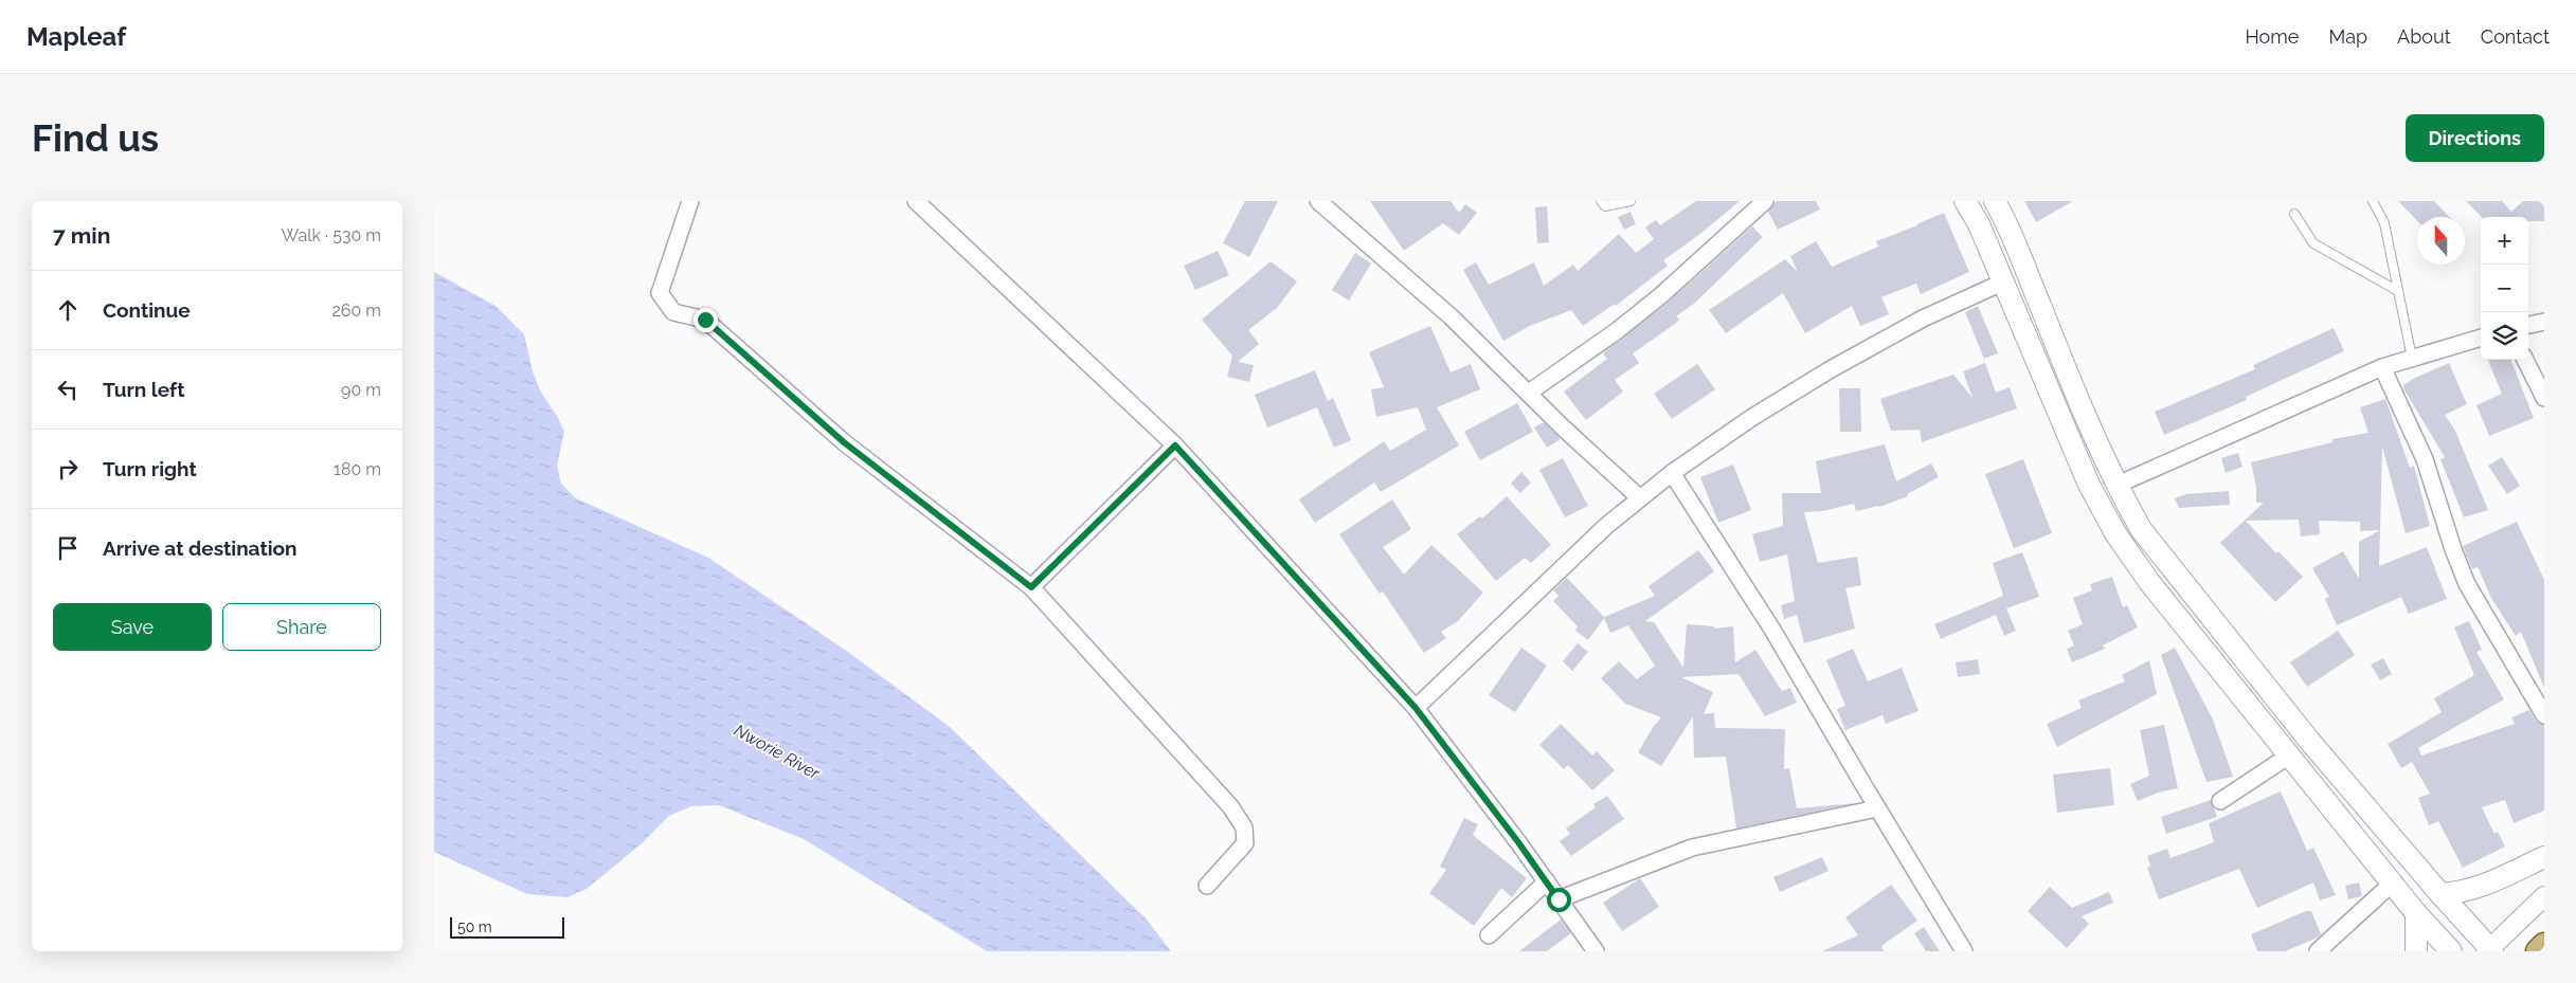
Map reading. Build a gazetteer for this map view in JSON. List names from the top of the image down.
{
  "water": ["Nworie River"],
  "scale_bar": "50 m",
  "north": "top",
  "page": {
    "header": "Mapleaf",
    "nav": [
      "Home",
      "Map",
      "About",
      "Contact"
    ],
    "buttons": [
      "Directions",
      ["Save", "Share"]
    ],
    "title": "Find us",
    "heading": ["7 min", "Walk · 530 m"],
    "map_buttons": ["+", "−"],
    "list": [
      ["Continue", "260 m"],
      ["Turn left", "90 m"],
      ["Turn right", "180 m"],
      "Arrive at destination"
    ],
    "scale": "50 m"
  }
}
